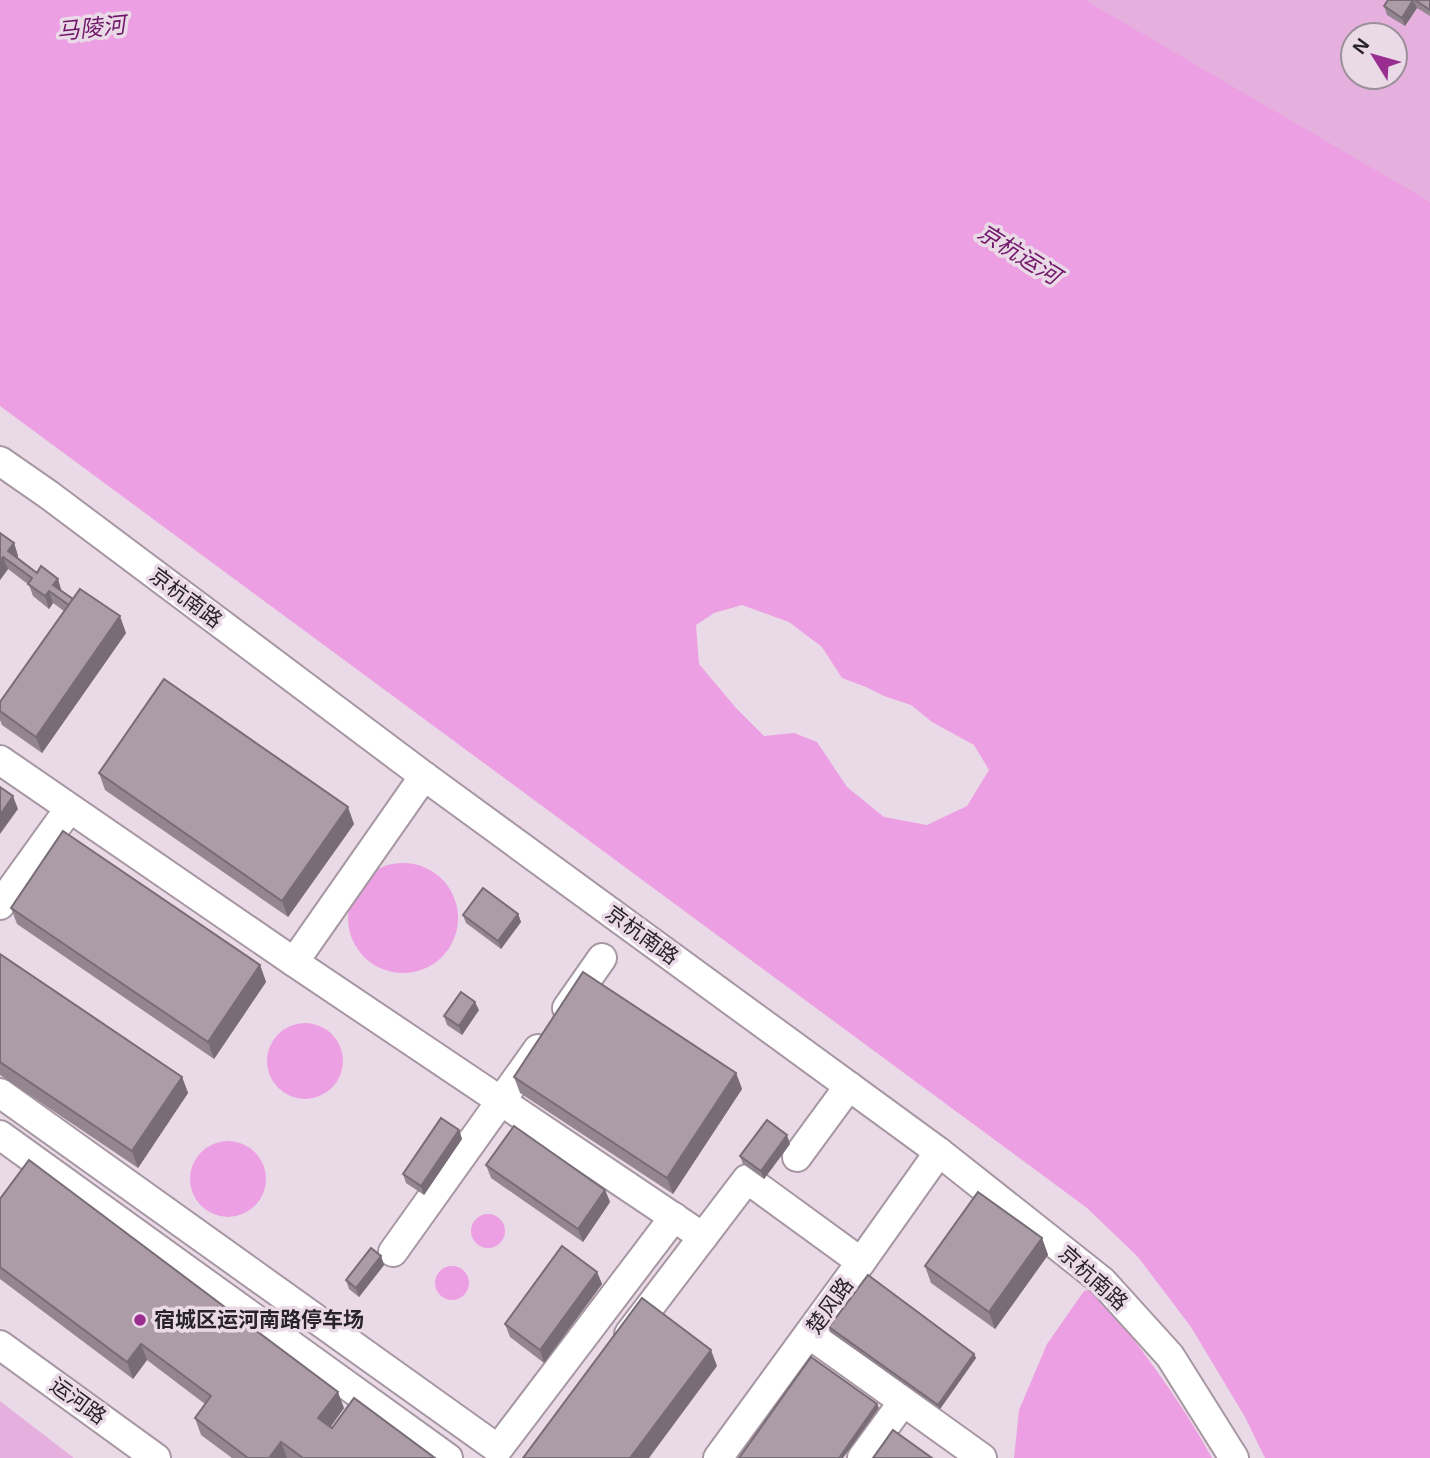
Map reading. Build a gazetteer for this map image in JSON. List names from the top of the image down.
{
  "streets": {
    "street": ["京杭南路", "楚风路", "运河路"]
  },
  "crossings": [
    ["京杭南路", "楚风路"]
  ],
  "water": ["马陵河", "京杭运河"],
  "places": ["宿城区运河南路停车场"],
  "north": "top left"
}
